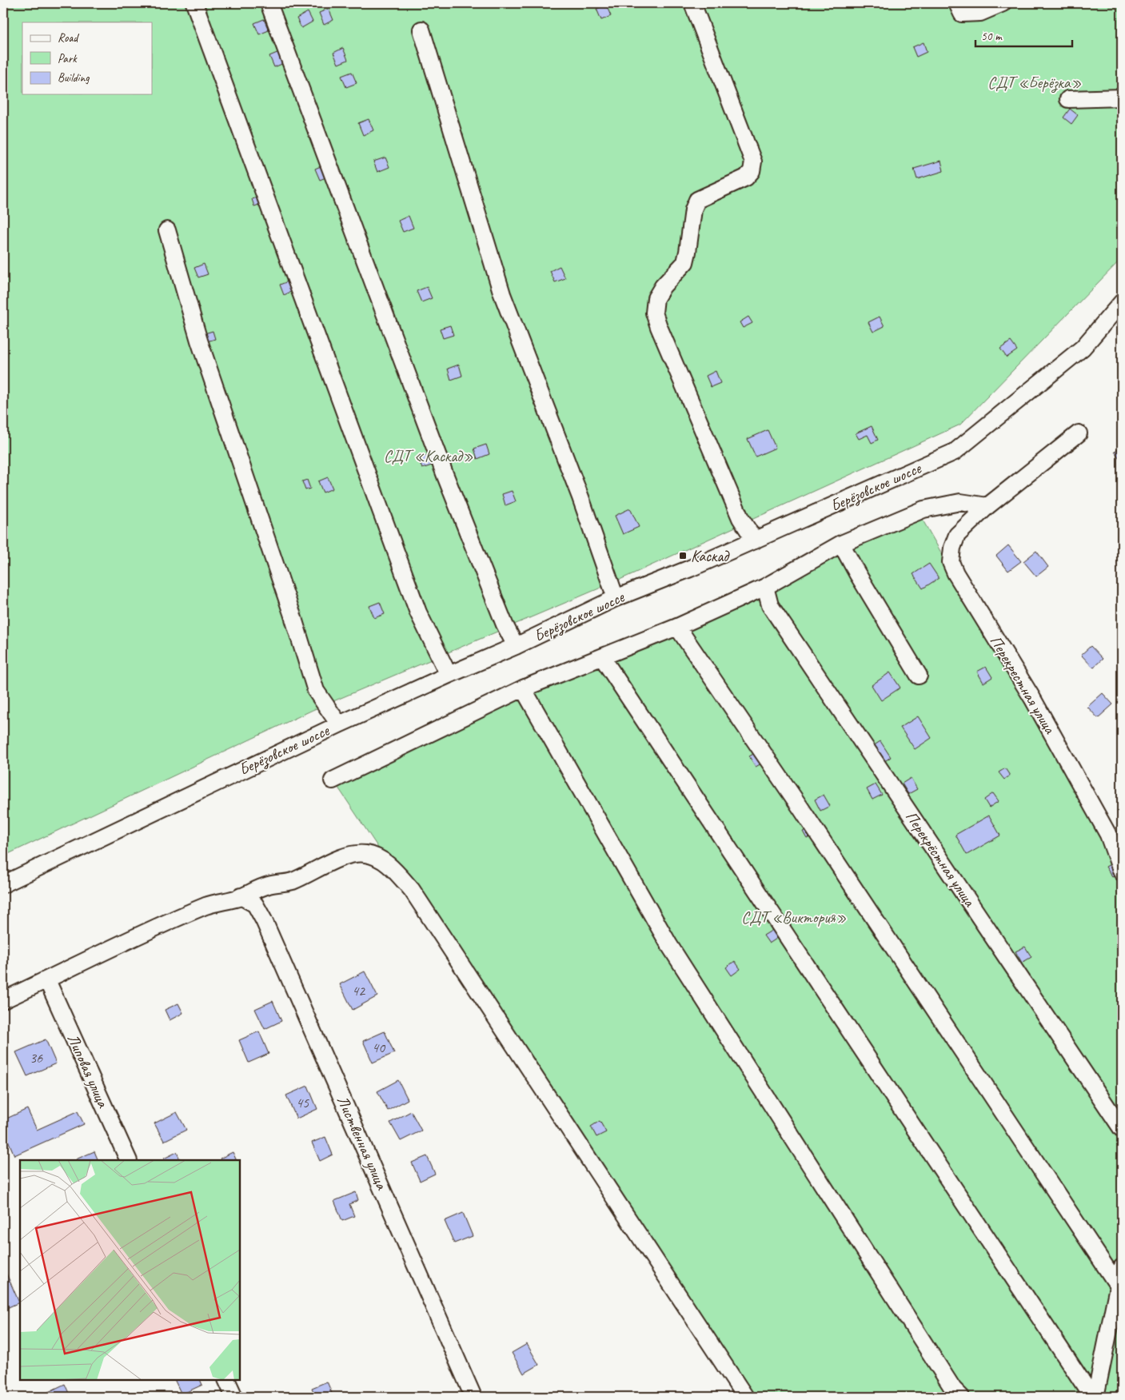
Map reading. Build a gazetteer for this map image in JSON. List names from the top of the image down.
{
  "streets": {
    "street": [
      "Берёзовское шоссе",
      "Перекрестная улица",
      "Перекрёстная улица",
      "Липовая улица",
      "Лиственная улица"
    ]
  },
  "parks": ["СДТ «Берёзка»", "СДТ «Каскад»", "СДТ «Виктория»"],
  "places": {
    "transit": ["Каскад"]
  },
  "house_numbers": [
    "42",
    "40",
    "36",
    "45"
  ],
  "legend": ["Road", "Park", "Building"],
  "scale_bar": "50 m"
}
